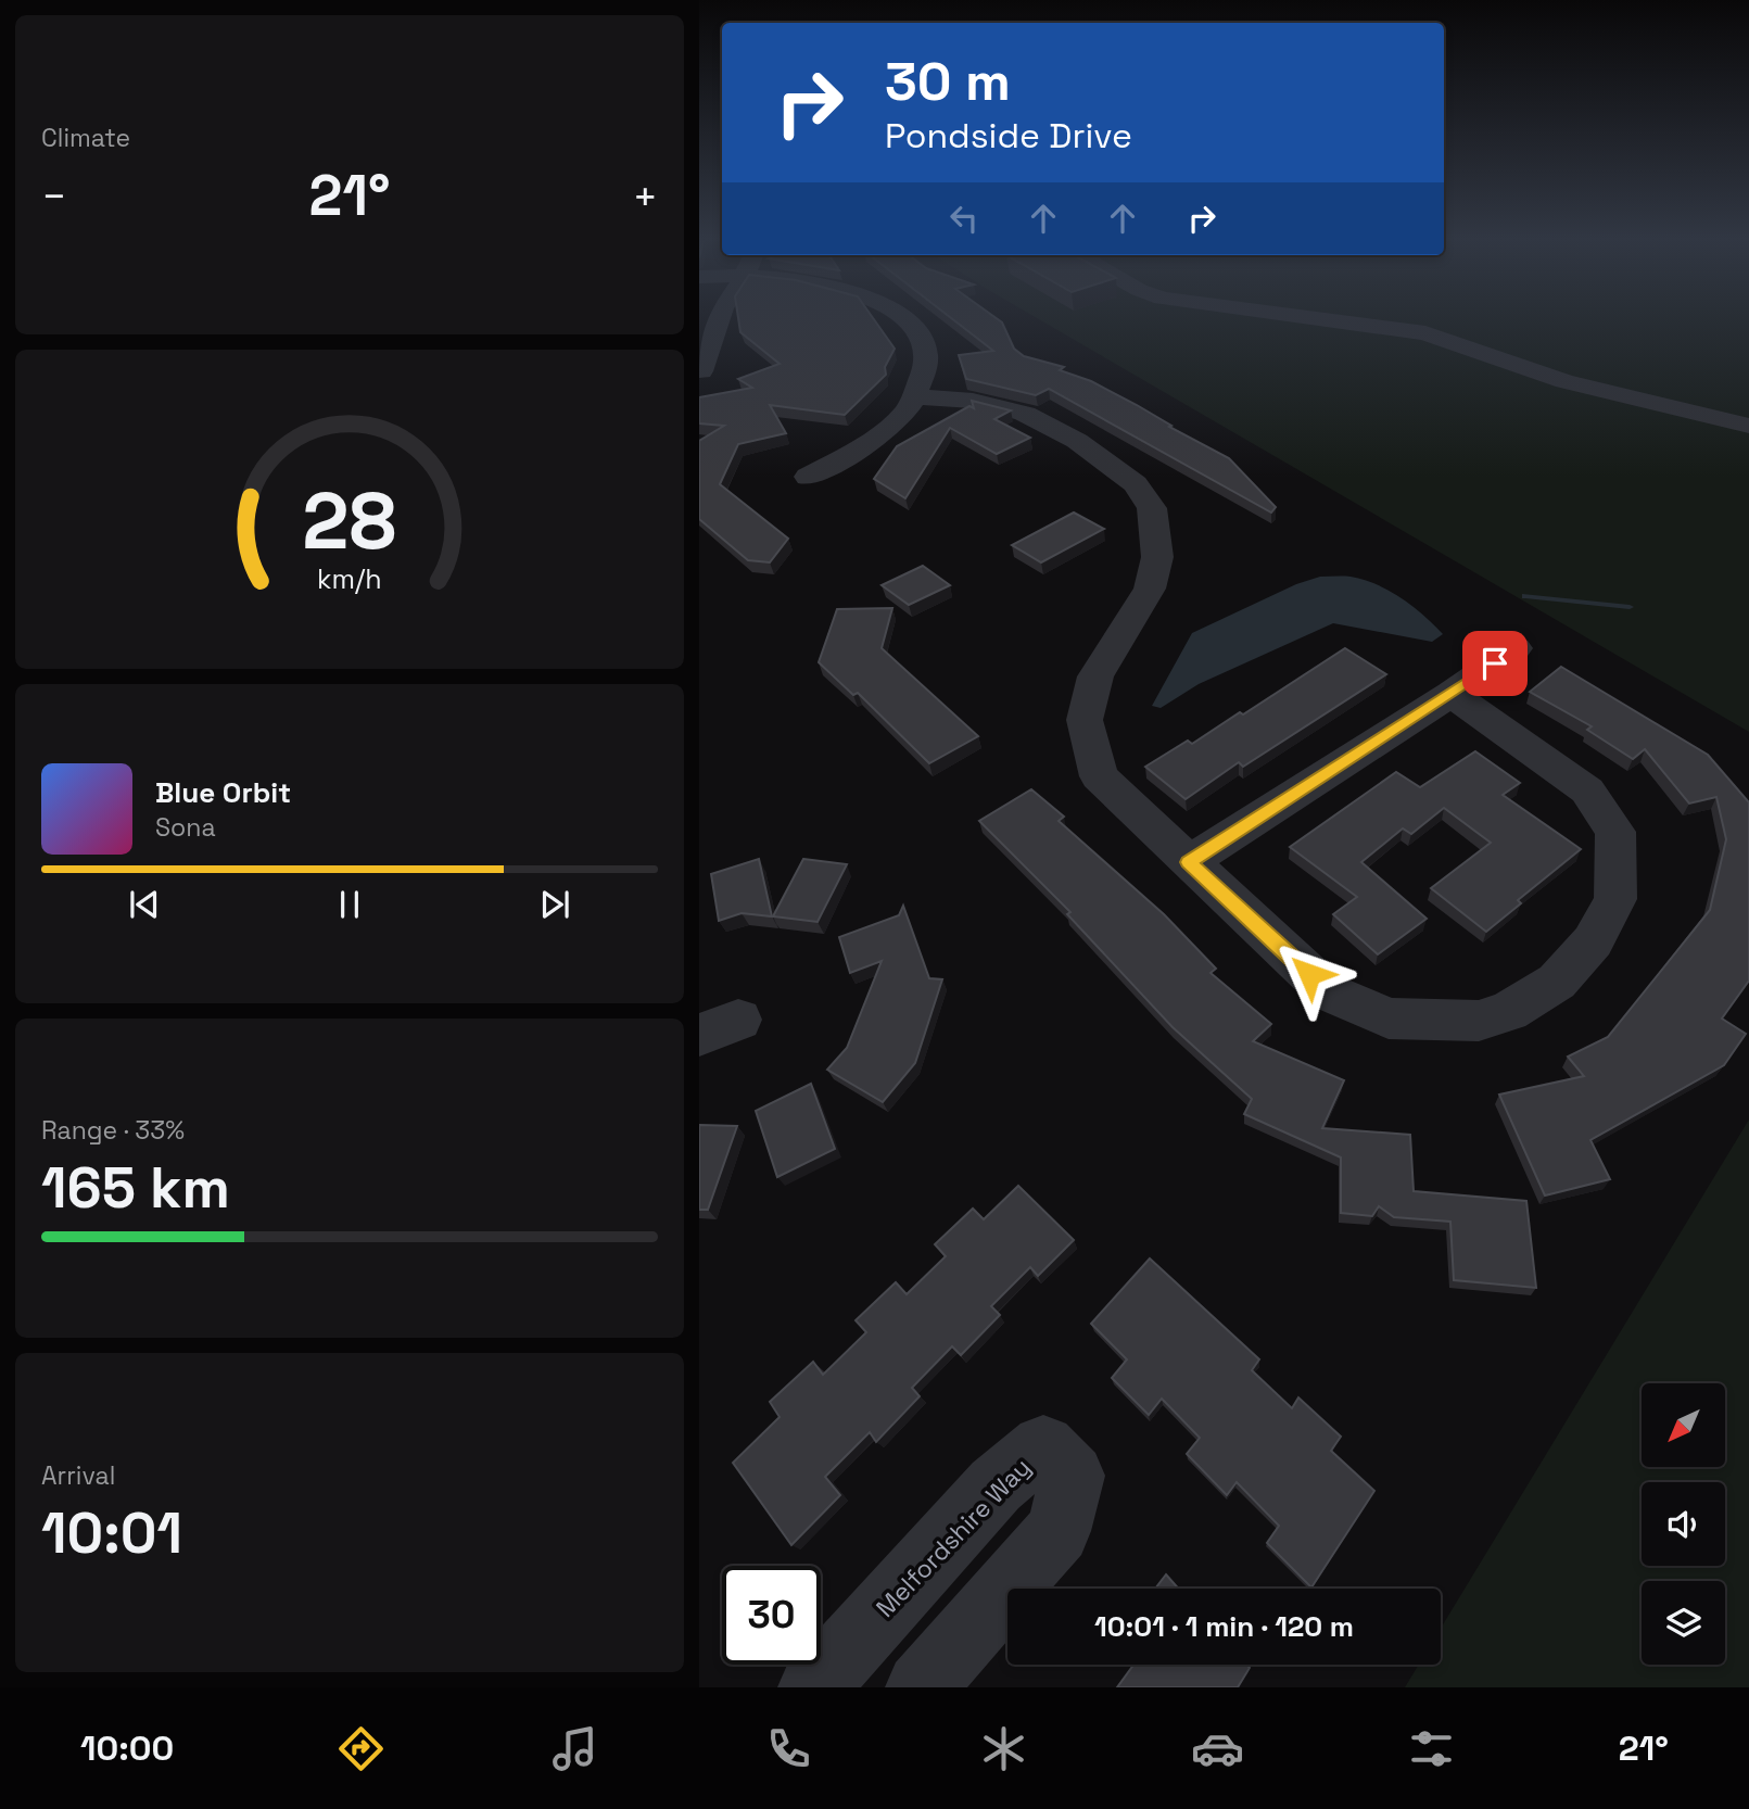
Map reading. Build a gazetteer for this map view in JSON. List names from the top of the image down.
{
  "streets": {
    "street": ["Melfordshire Way"]
  },
  "north": "bottom left",
  "page": {
    "tile": [
      "Climate",
      ["Range · 33%", "165 km"],
      ["Arrival", "10:01"]
    ],
    "turn": ["30 m", "Pondside Drive"],
    "heat": ["−", "21°", "+"],
    "song": ["Blue Orbit", "Sona"],
    "limit": "30",
    "trip": "10:01 · 1 min · 120 m",
    "tabs": ["10:00", "21°"],
    "gauge": ["28", "km/h"]
  }
}
